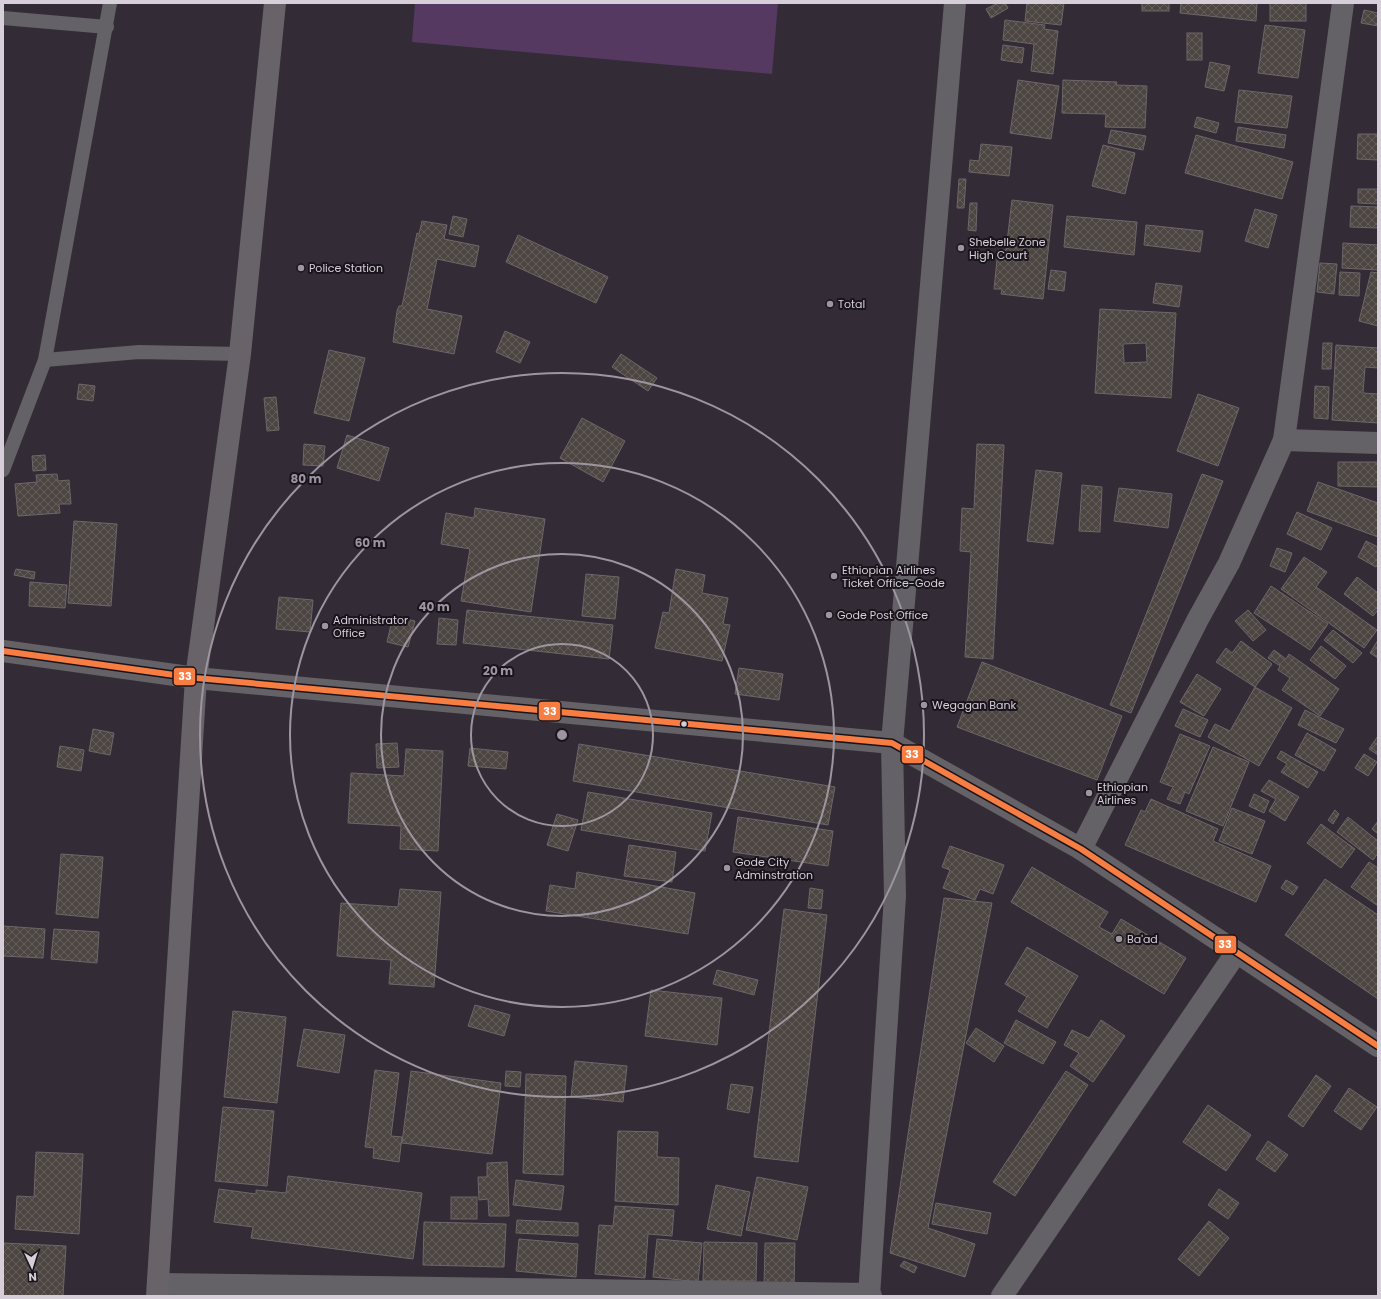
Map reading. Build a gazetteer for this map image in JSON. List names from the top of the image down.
{
  "places": [
    "Shebelle Zone High Court",
    "Police Station",
    "Total",
    "Ethiopian Airlines Ticket Office-Gode",
    "Gode Post Office",
    "Administrator Office",
    "Wegagan Bank",
    "Ethiopian Airlines",
    "Gode City Adminstration",
    "Ba'ad"
  ],
  "lines": ["transit line 33"],
  "north": "bottom",
  "rings": [
    "80 m",
    "60 m",
    "40 m",
    "20 m"
  ]
}
